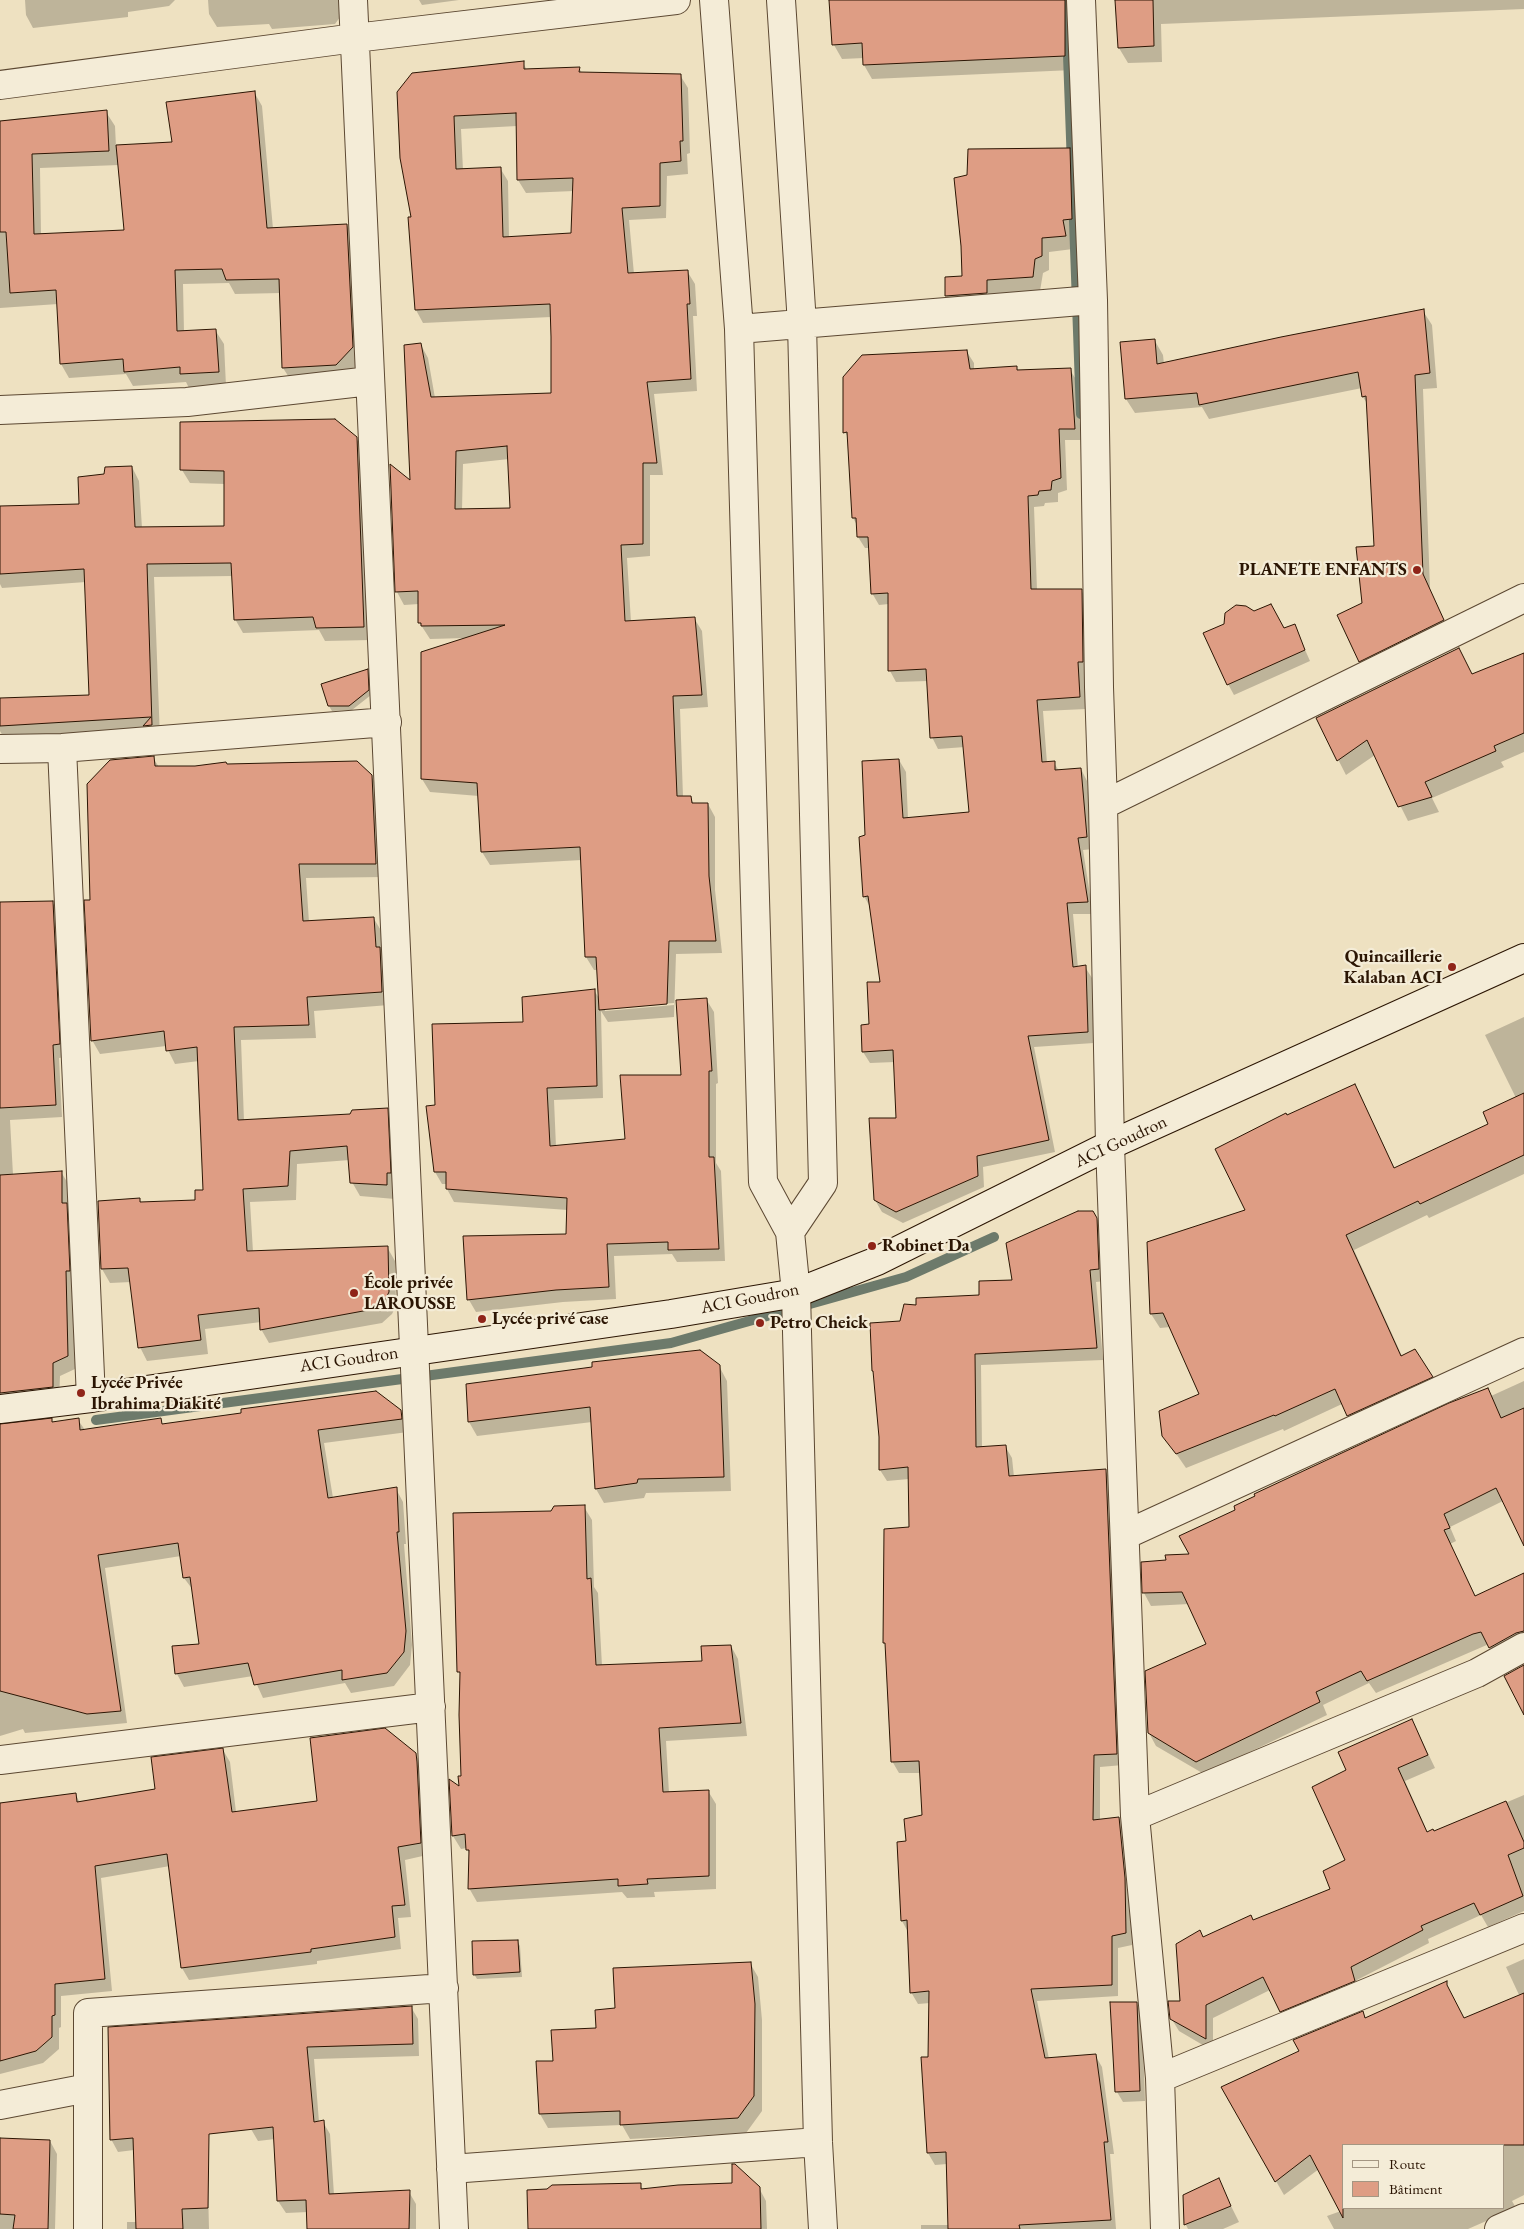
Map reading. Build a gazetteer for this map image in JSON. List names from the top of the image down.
{
  "streets": {
    "street": ["ACI Goudron"]
  },
  "places": [
    "PLANETE ENFANTS",
    "Quincaillerie Kalaban ACI",
    "Robinet Da",
    "École privée LAROUSSE",
    "Lycée privé case",
    "Petro Cheick",
    "Lycée Privée Ibrahima Diakité"
  ],
  "legend": ["Route", "Bâtiment"]
}
